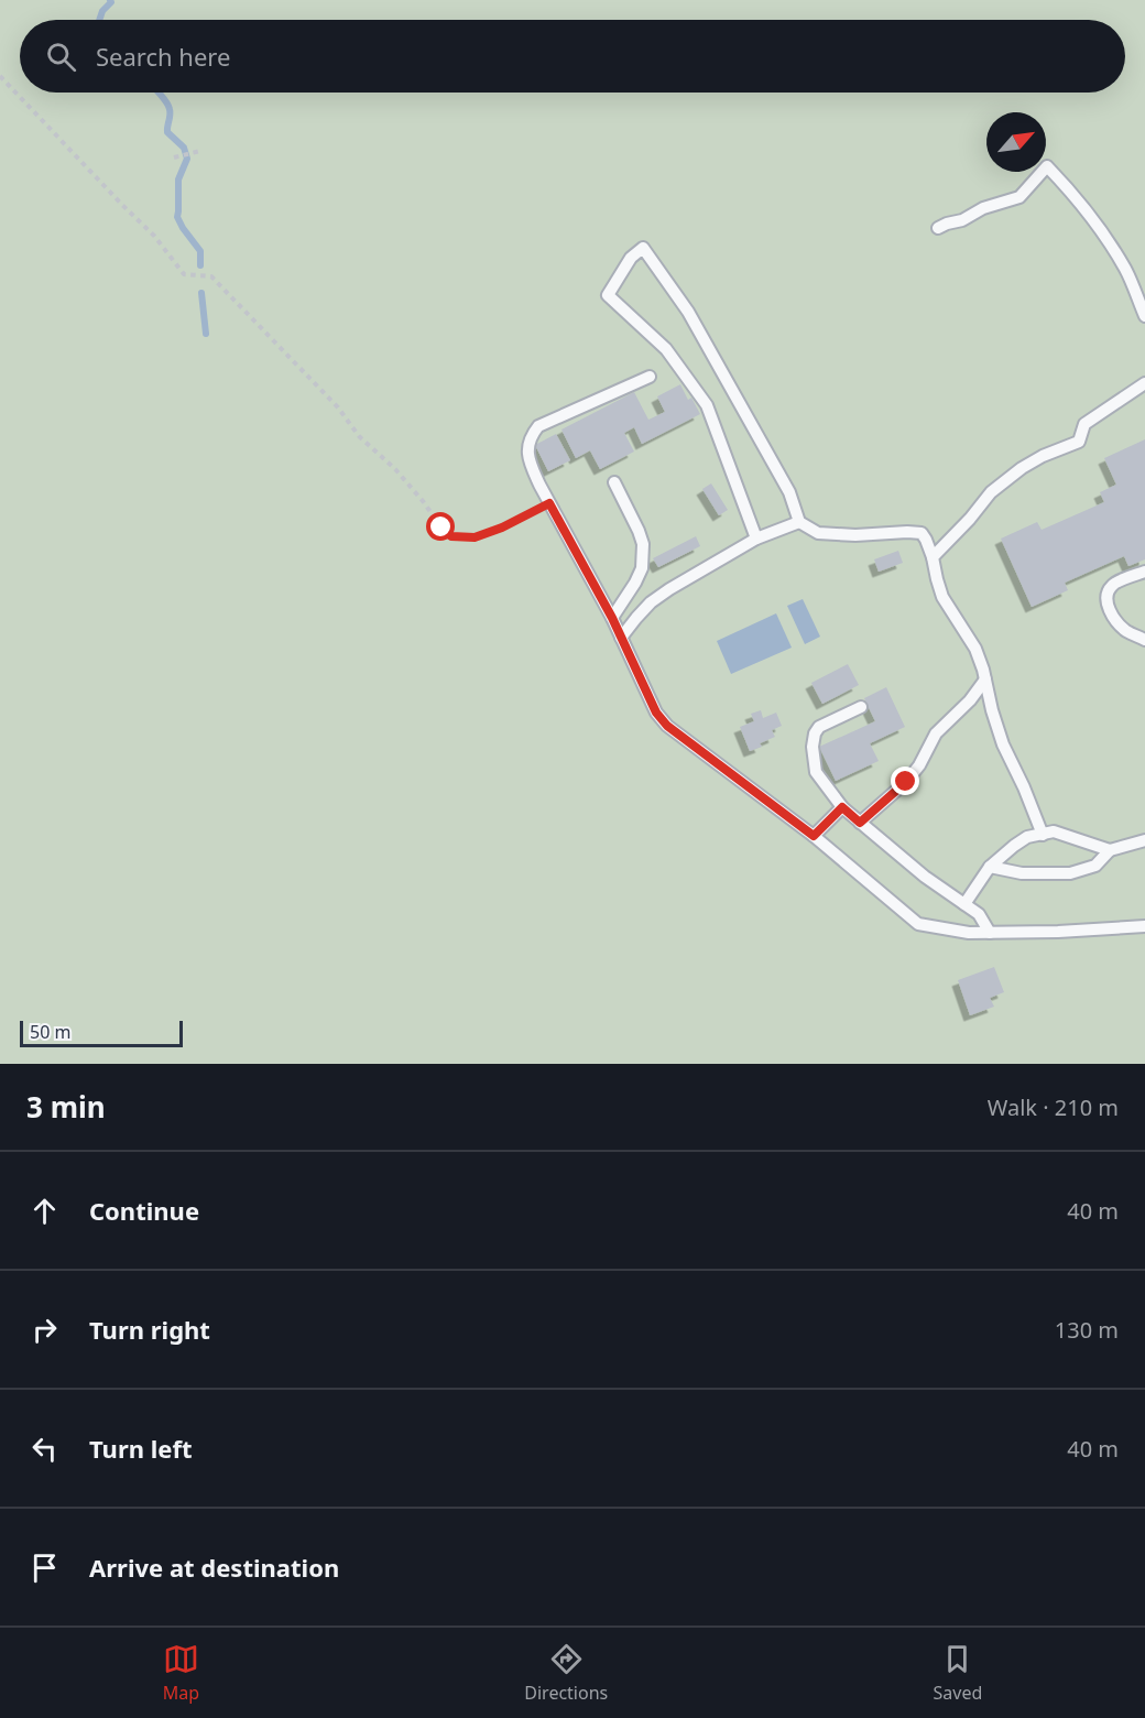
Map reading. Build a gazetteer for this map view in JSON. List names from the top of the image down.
{
  "scale_bar": "50 m",
  "north": "top right",
  "page": {
    "search": "Search here",
    "scale": "50 m",
    "heading": ["3 min", "Walk · 210 m"],
    "list": [
      ["Continue", "40 m"],
      ["Turn right", "130 m"],
      ["Turn left", "40 m"],
      "Arrive at destination"
    ],
    "nav": ["Map", "Directions", "Saved"]
  }
}
